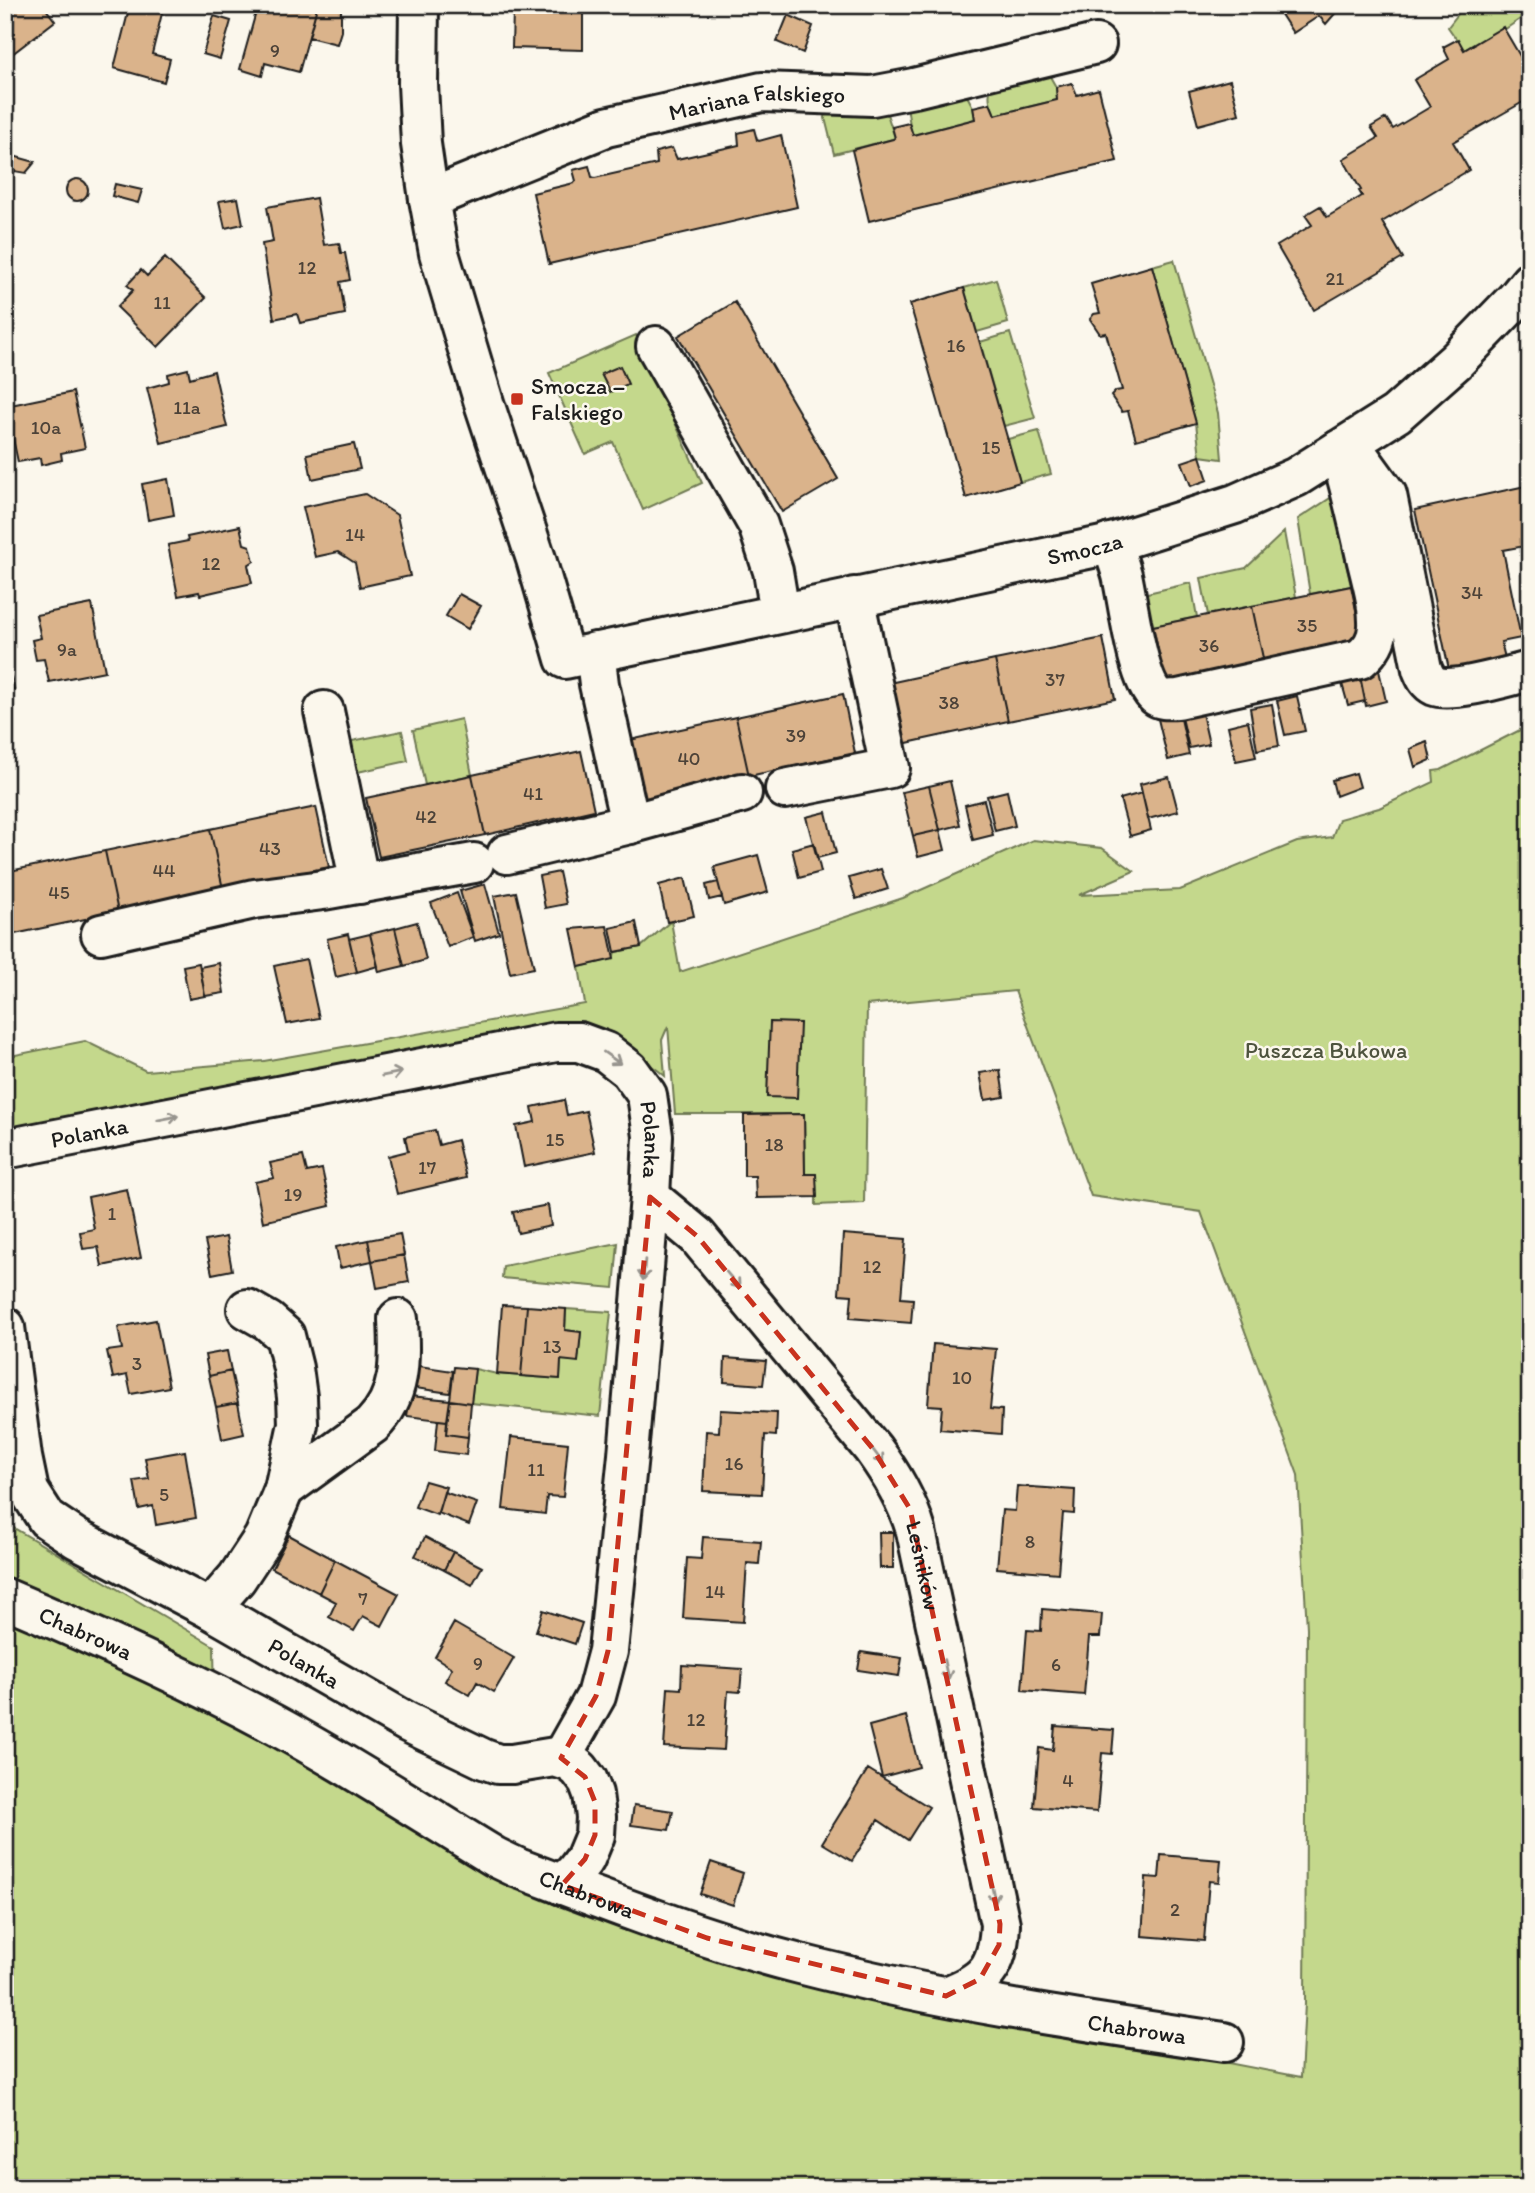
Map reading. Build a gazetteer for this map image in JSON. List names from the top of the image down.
{
  "streets": {
    "street": [
      "Mariana Falskiego",
      "Smocza",
      "Polanka",
      "Leśników",
      "Chabrowa"
    ]
  },
  "crossings": [
    ["Polanka", "Leśników"],
    ["Leśników", "Chabrowa"]
  ],
  "one_way": ["Leśników"],
  "parks": ["Puszcza Bukowa"],
  "places": {
    "transit": ["Smocza – Falskiego"]
  },
  "house_numbers": [
    "9",
    "12",
    "21",
    "11",
    "16",
    "11a",
    "10a",
    "15",
    "14",
    "12",
    "34",
    "35",
    "36",
    "9a",
    "37",
    "38",
    "39",
    "40",
    "41",
    "42",
    "43",
    "44",
    "45",
    "15",
    "18",
    "17",
    "19",
    "1",
    "12",
    "13",
    "3",
    "10",
    "16",
    "11",
    "5",
    "8",
    "14",
    "7",
    "9",
    "6",
    "12",
    "4",
    "2"
  ]
}
